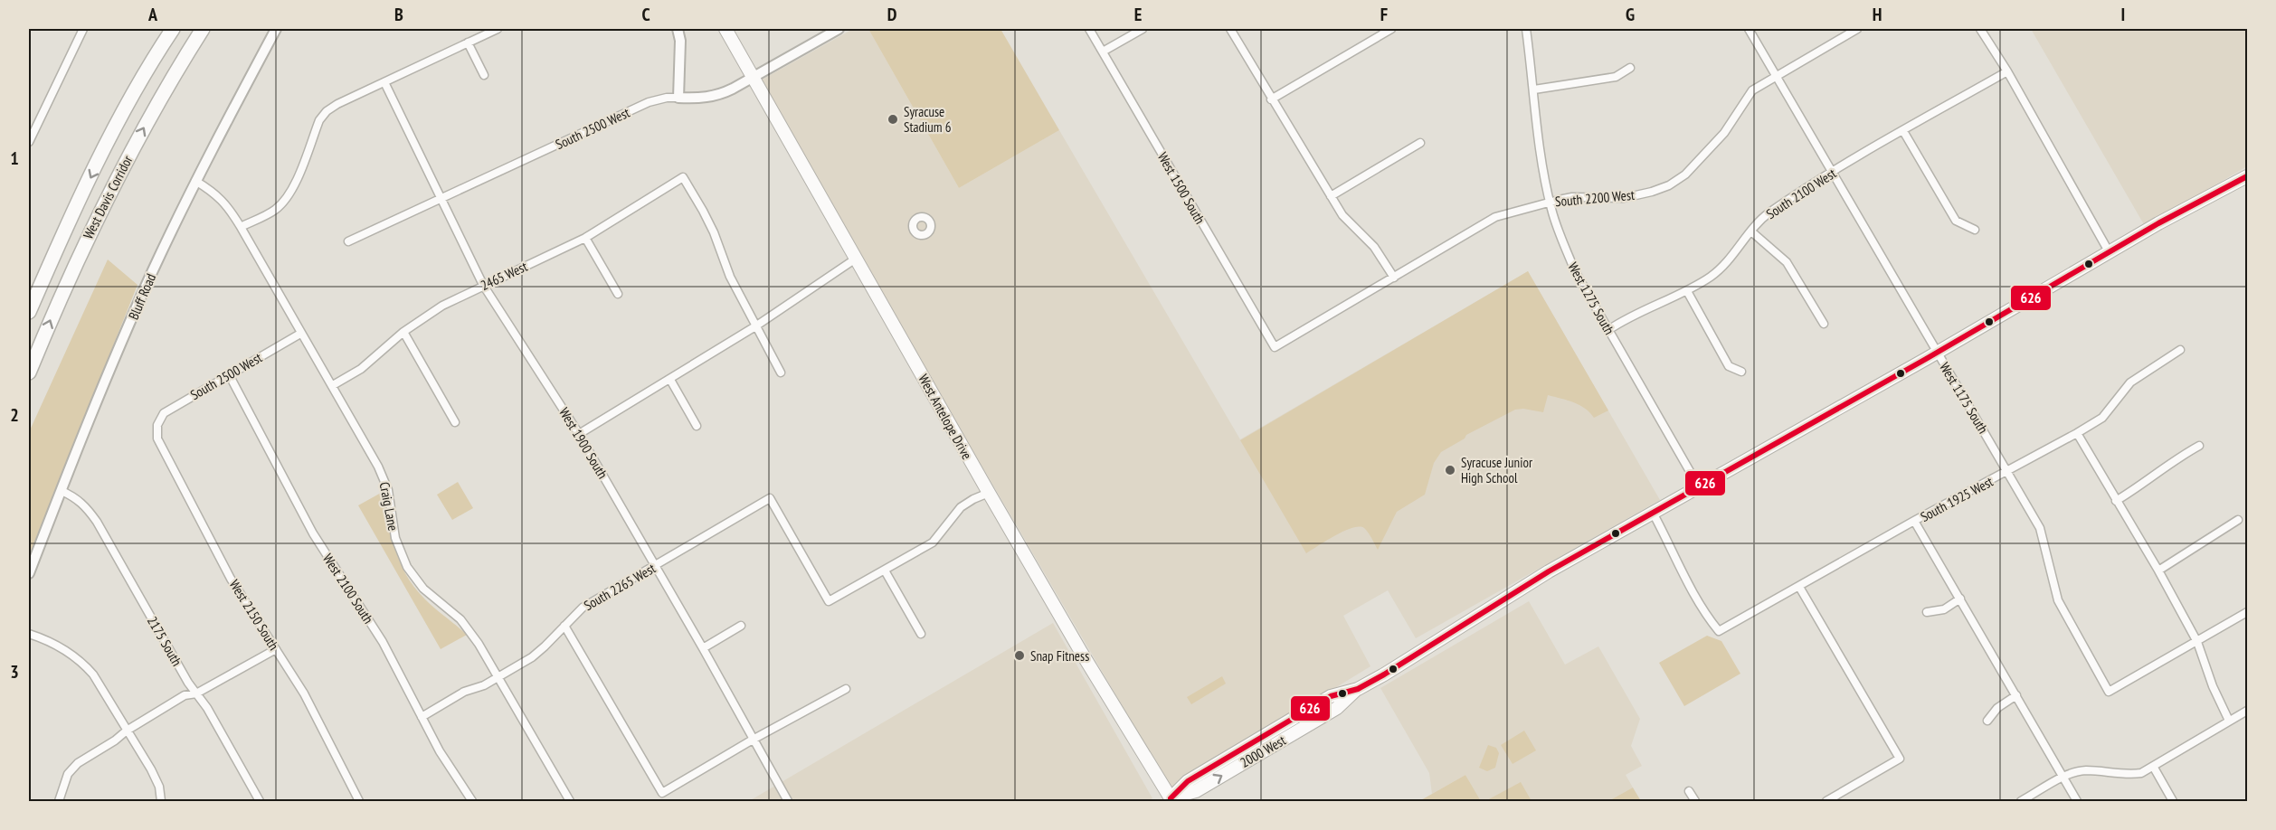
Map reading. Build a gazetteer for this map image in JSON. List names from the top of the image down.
{
  "streets": {
    "highway": ["West Davis Corridor"],
    "main road": ["West Antelope Drive", "2000 West"],
    "street": [
      "South 2500 West",
      "West 1500 South",
      "South 2100 West",
      "South 2200 West",
      "2465 West",
      "Bluff Road",
      "West 1275 South",
      "West 1175 South",
      "West 1900 South",
      "South 1925 West",
      "Craig Lane",
      "South 2265 West",
      "West 2100 South",
      "West 2150 South",
      "2175 South"
    ]
  },
  "crossings": [
    ["South 2500 West", "West Antelope Drive"],
    ["South 2500 West", "West 1900 South"],
    ["South 2500 West", "Craig Lane"],
    ["South 2500 West", "West 2100 South"],
    ["South 2500 West", "West 2150 South"],
    ["West 1500 South", "South 2200 West"],
    ["South 2100 West", "West 1275 South"],
    ["South 2100 West", "West 1175 South"],
    ["South 2200 West", "West 1275 South"],
    ["South 2200 West", "West 1175 South"],
    ["2465 West", "West 1900 South"],
    ["2465 West", "Craig Lane"],
    ["Bluff Road", "Craig Lane"],
    ["Bluff Road", "2175 South"],
    ["West 1275 South", "2000 West"],
    ["West 1175 South", "South 1925 West"],
    ["West 1175 South", "2000 West"],
    ["West Antelope Drive", "2000 West"],
    ["West 1900 South", "South 2265 West"],
    ["South 1925 West", "2000 West"],
    ["Craig Lane", "South 2265 West"],
    ["South 2265 West", "West 2100 South"]
  ],
  "places": ["Syracuse Stadium 6", "Syracuse Junior High School", "Snap Fitness"],
  "lines": ["transit line 626"],
  "grid": {
    "columns": [
      "A",
      "B",
      "C",
      "D",
      "E",
      "F",
      "G",
      "H",
      "I"
    ],
    "rows": ["1", "2", "3"]
  }
}
